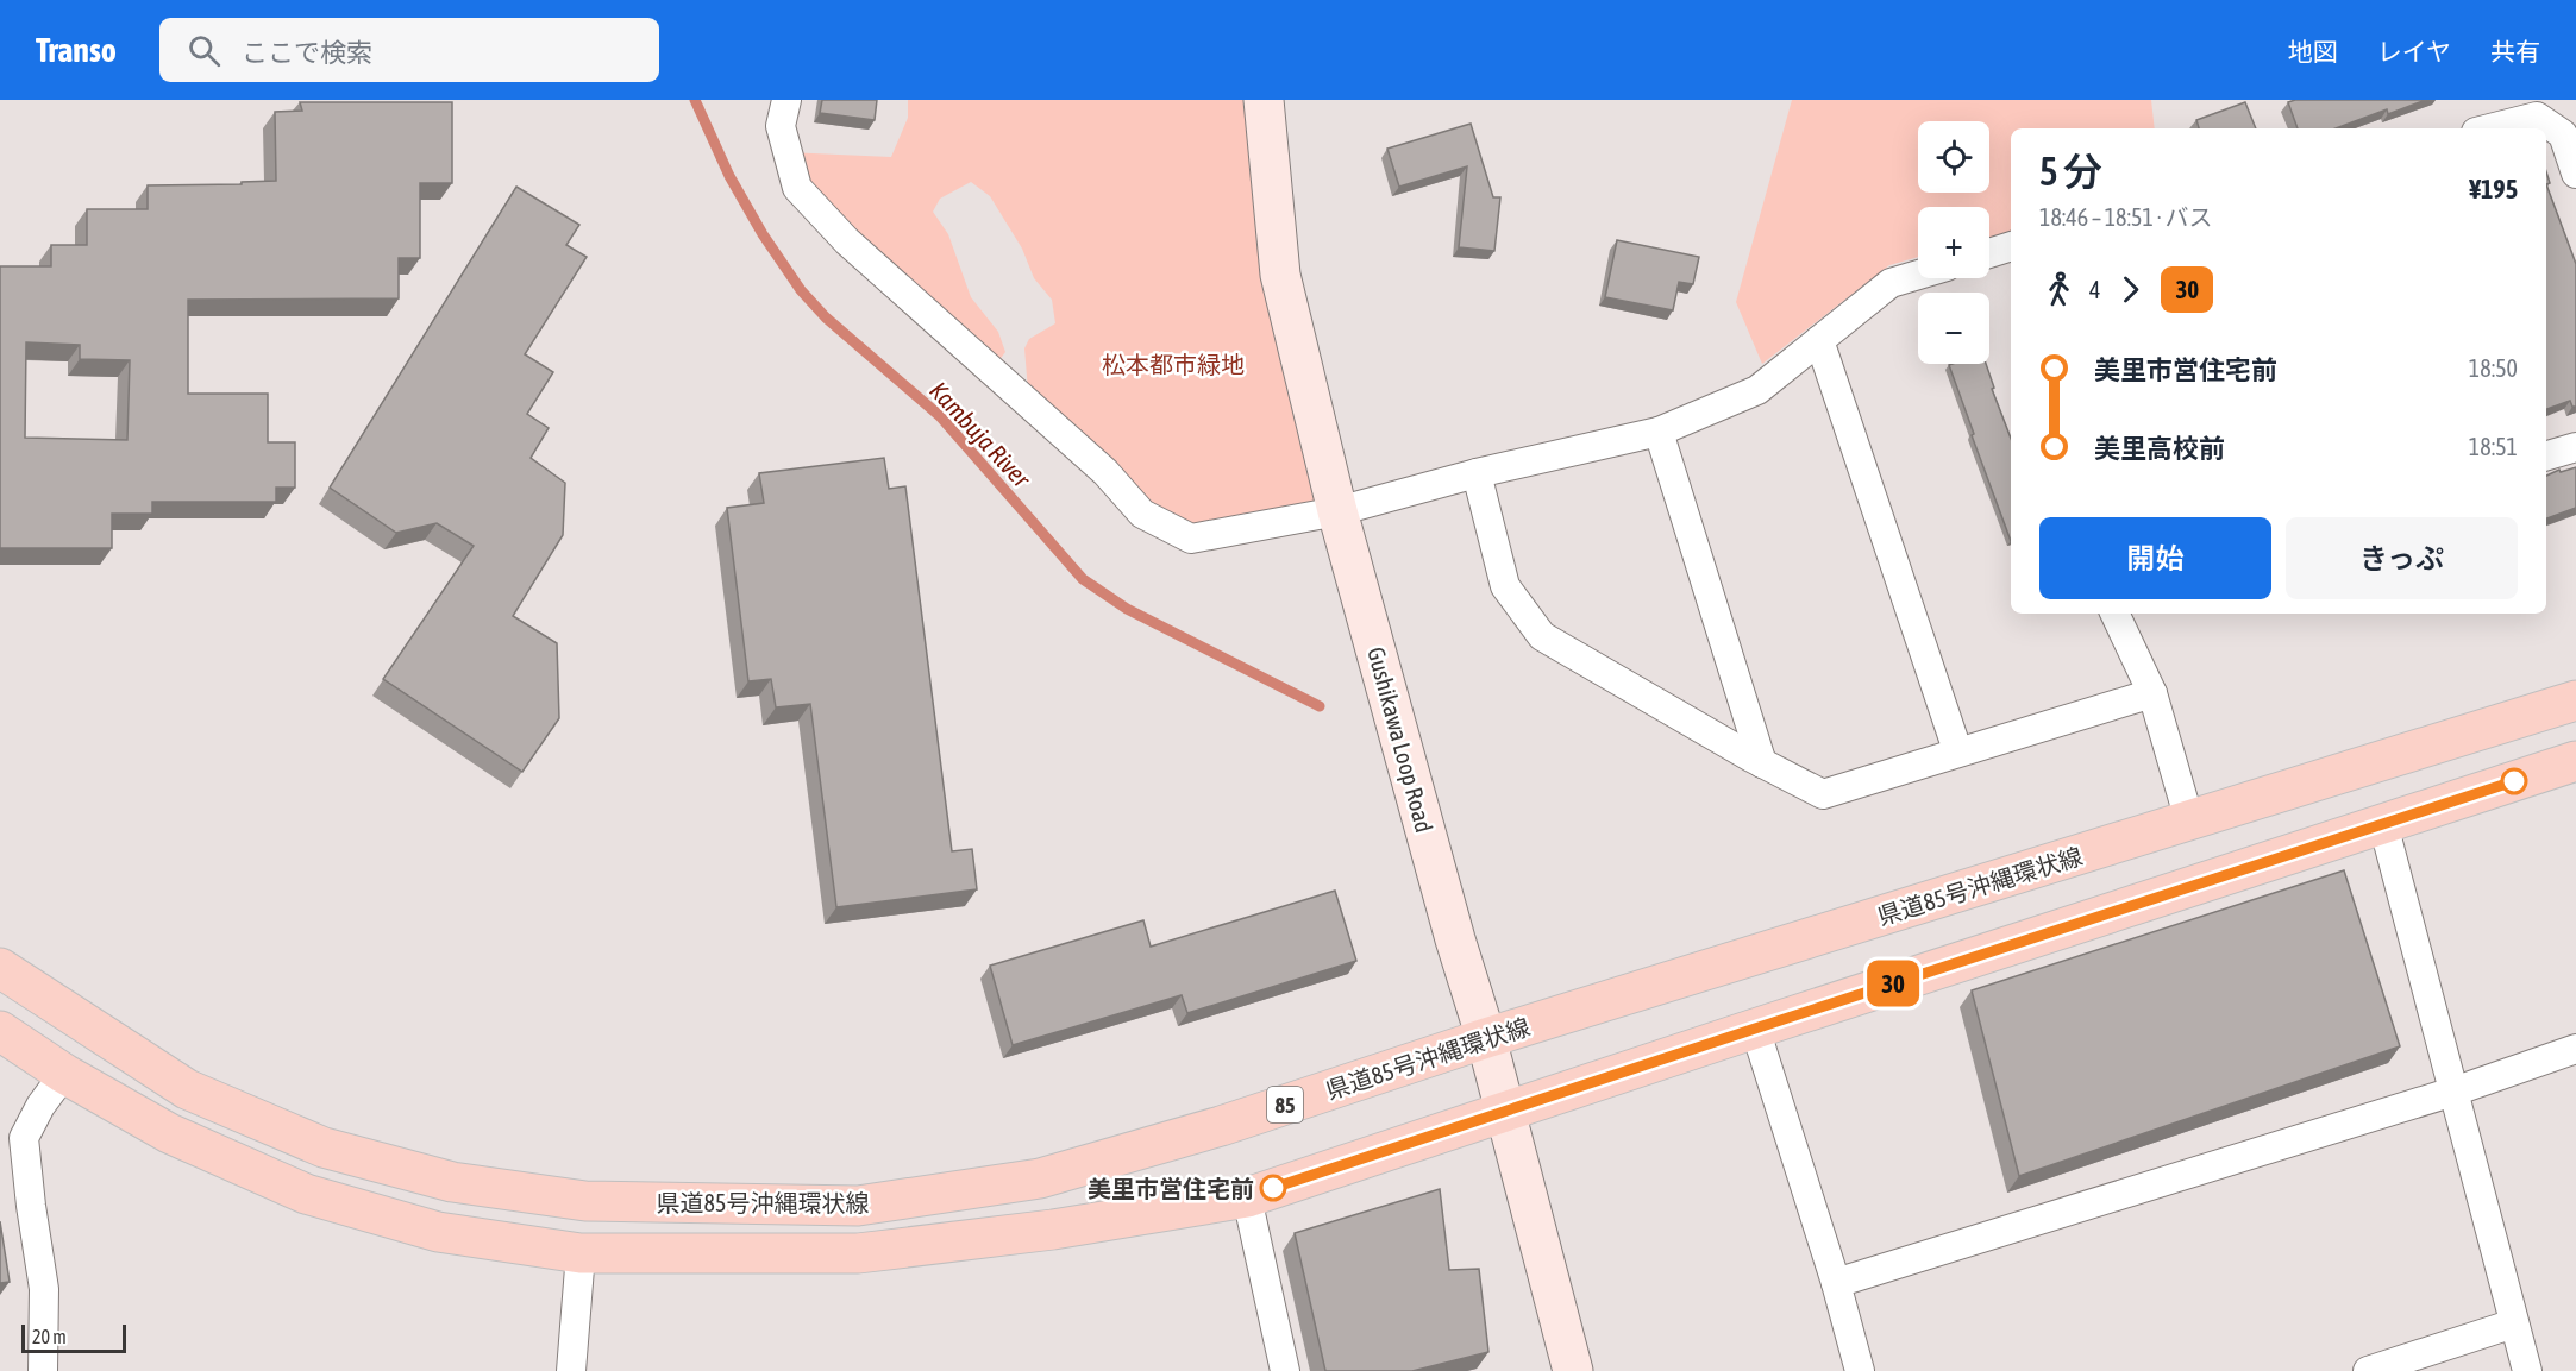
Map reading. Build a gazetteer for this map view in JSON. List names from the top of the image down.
{
  "streets": {
    "main road": ["Gushikawa Loop Road", "県道85号沖縄環状線", "85"]
  },
  "crossings": [
    ["Gushikawa Loop Road", "県道85号沖縄環状線"]
  ],
  "water": ["Kambuja River"],
  "parks": ["松本都市緑地"],
  "places": ["美里市営住宅前"],
  "lines": ["bus line 30"],
  "scale_bar": "20 m",
  "page": {
    "header": "Transo",
    "search": "ここで検索",
    "nav": ["地図", "レイヤ", "共有"],
    "on_map": "30",
    "map_buttons": ["+", "−"],
    "heading": ["5 分", "18:46 – 18:51 · バス", "¥195"],
    "legs": ["4", "30"],
    "list": [
      {
        "name": "美里市営住宅前",
        "value": "18:50"
      },
      {
        "name": "美里高校前",
        "value": "18:51"
      }
    ],
    "buttons": ["開始", "きっぷ"],
    "scale": "20 m"
  }
}
